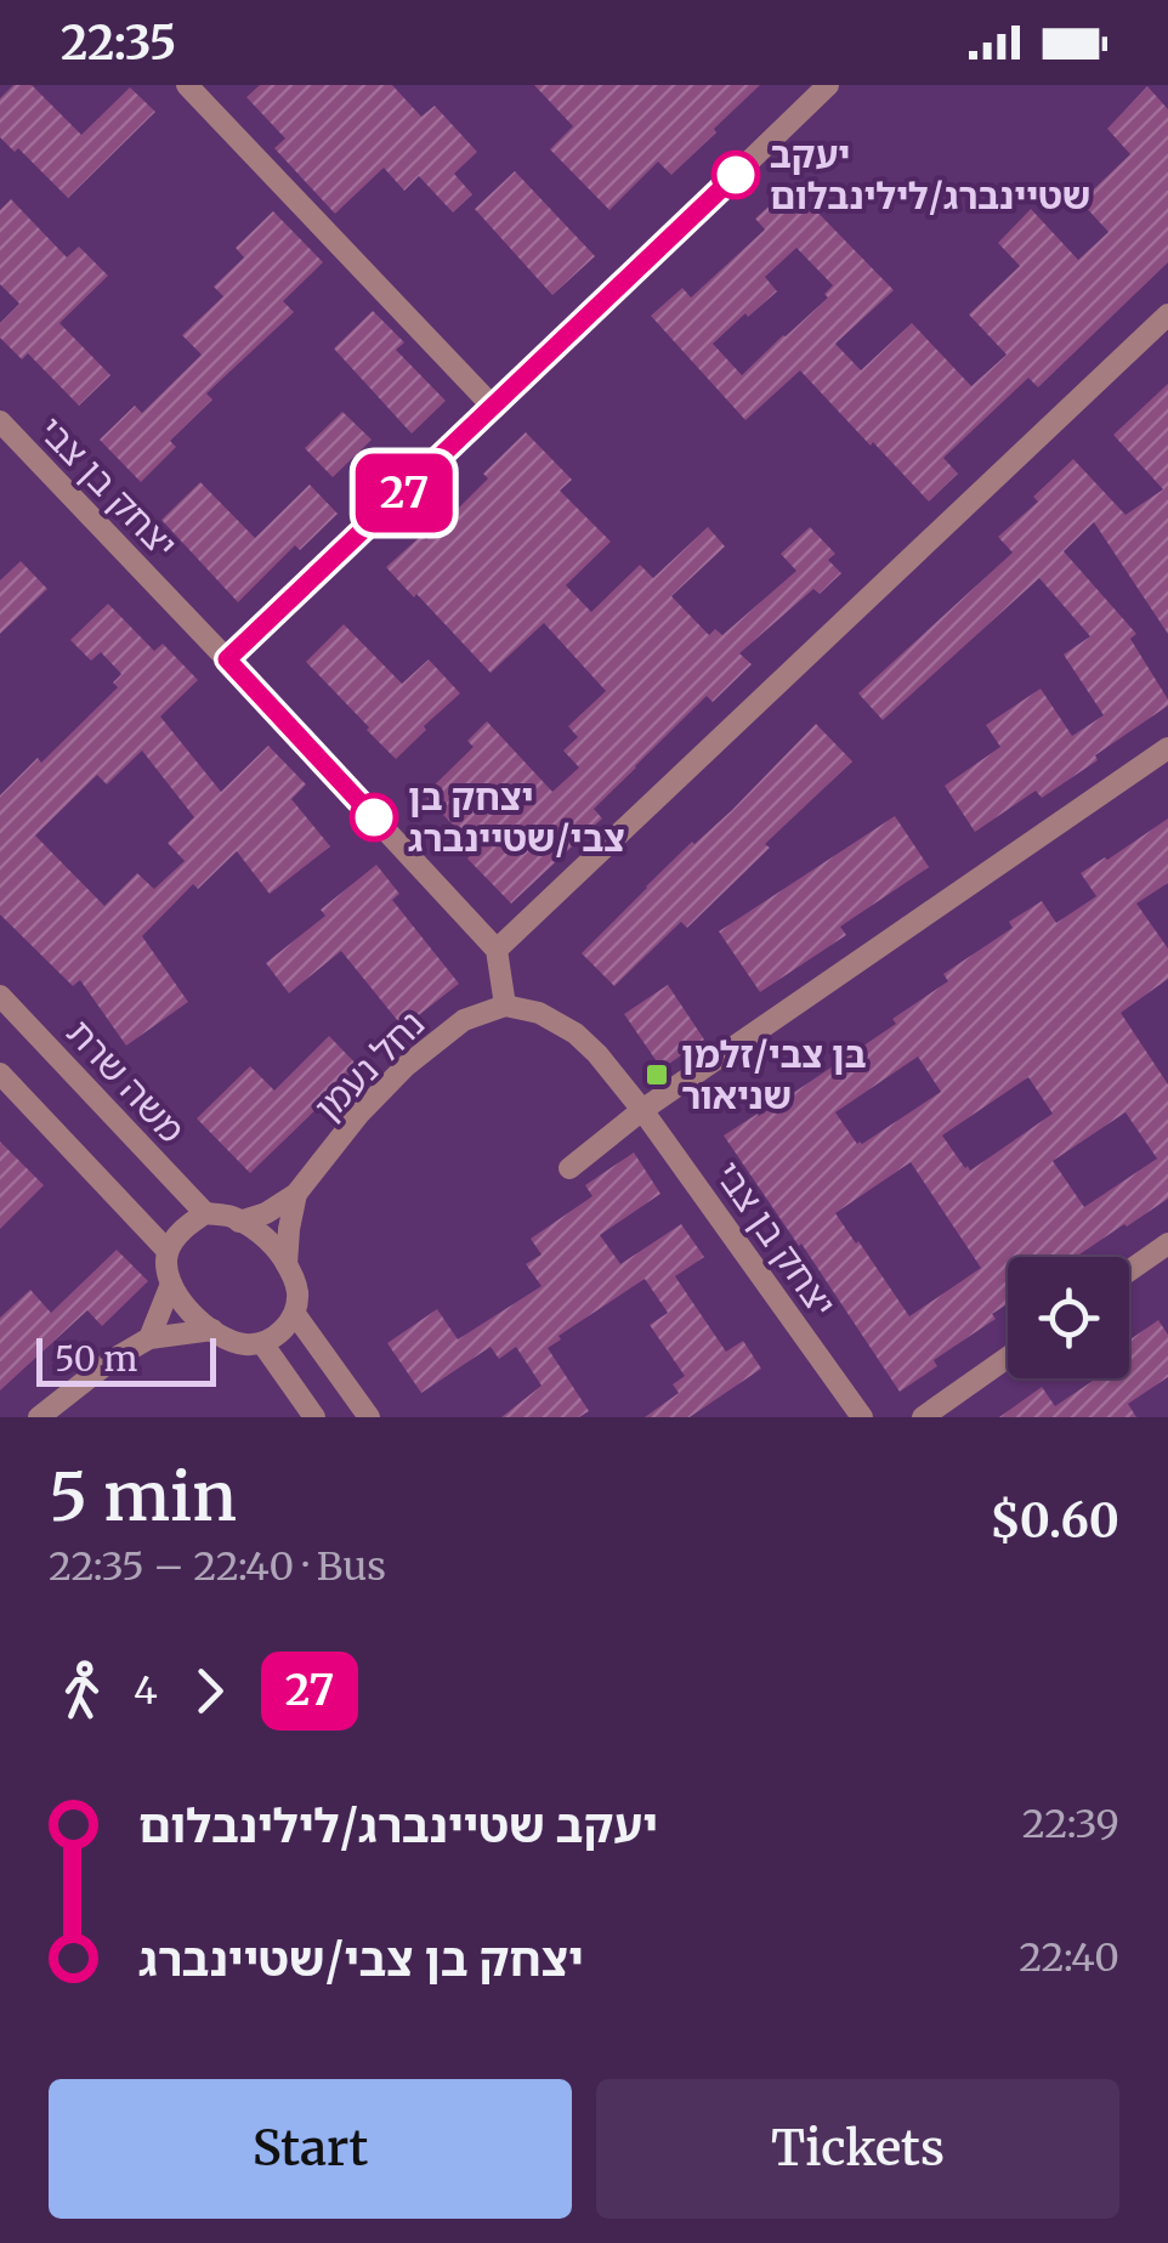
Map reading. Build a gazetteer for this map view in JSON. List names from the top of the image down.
{
  "streets": {
    "street": ["יצחק בן צבי", "נחל נעמן", "משה שרת"]
  },
  "crossings": [
    ["יצחק בן צבי", "נחל נעמן"],
    ["נחל נעמן", "משה שרת"]
  ],
  "places": {
    "other": ["יעקב שטיינברג/לילינבלום", "יצחק בן צבי/שטיינברג"],
    "transit": ["בן צבי/זלמן שניאור"]
  },
  "lines": ["bus line 27"],
  "scale_bar": "50 m",
  "page": {
    "status": "22:35",
    "on_map": "27",
    "scale": "50 m",
    "heading": ["5 min", "22:35 – 22:40 · Bus", "$0.60"],
    "legs": ["4", "27"],
    "list": [
      {
        "name": "יעקב שטיינברג/לילינבלום",
        "value": "22:39"
      },
      {
        "name": "יצחק בן צבי/שטיינברג",
        "value": "22:40"
      }
    ],
    "buttons": ["Start", "Tickets"]
  }
}
